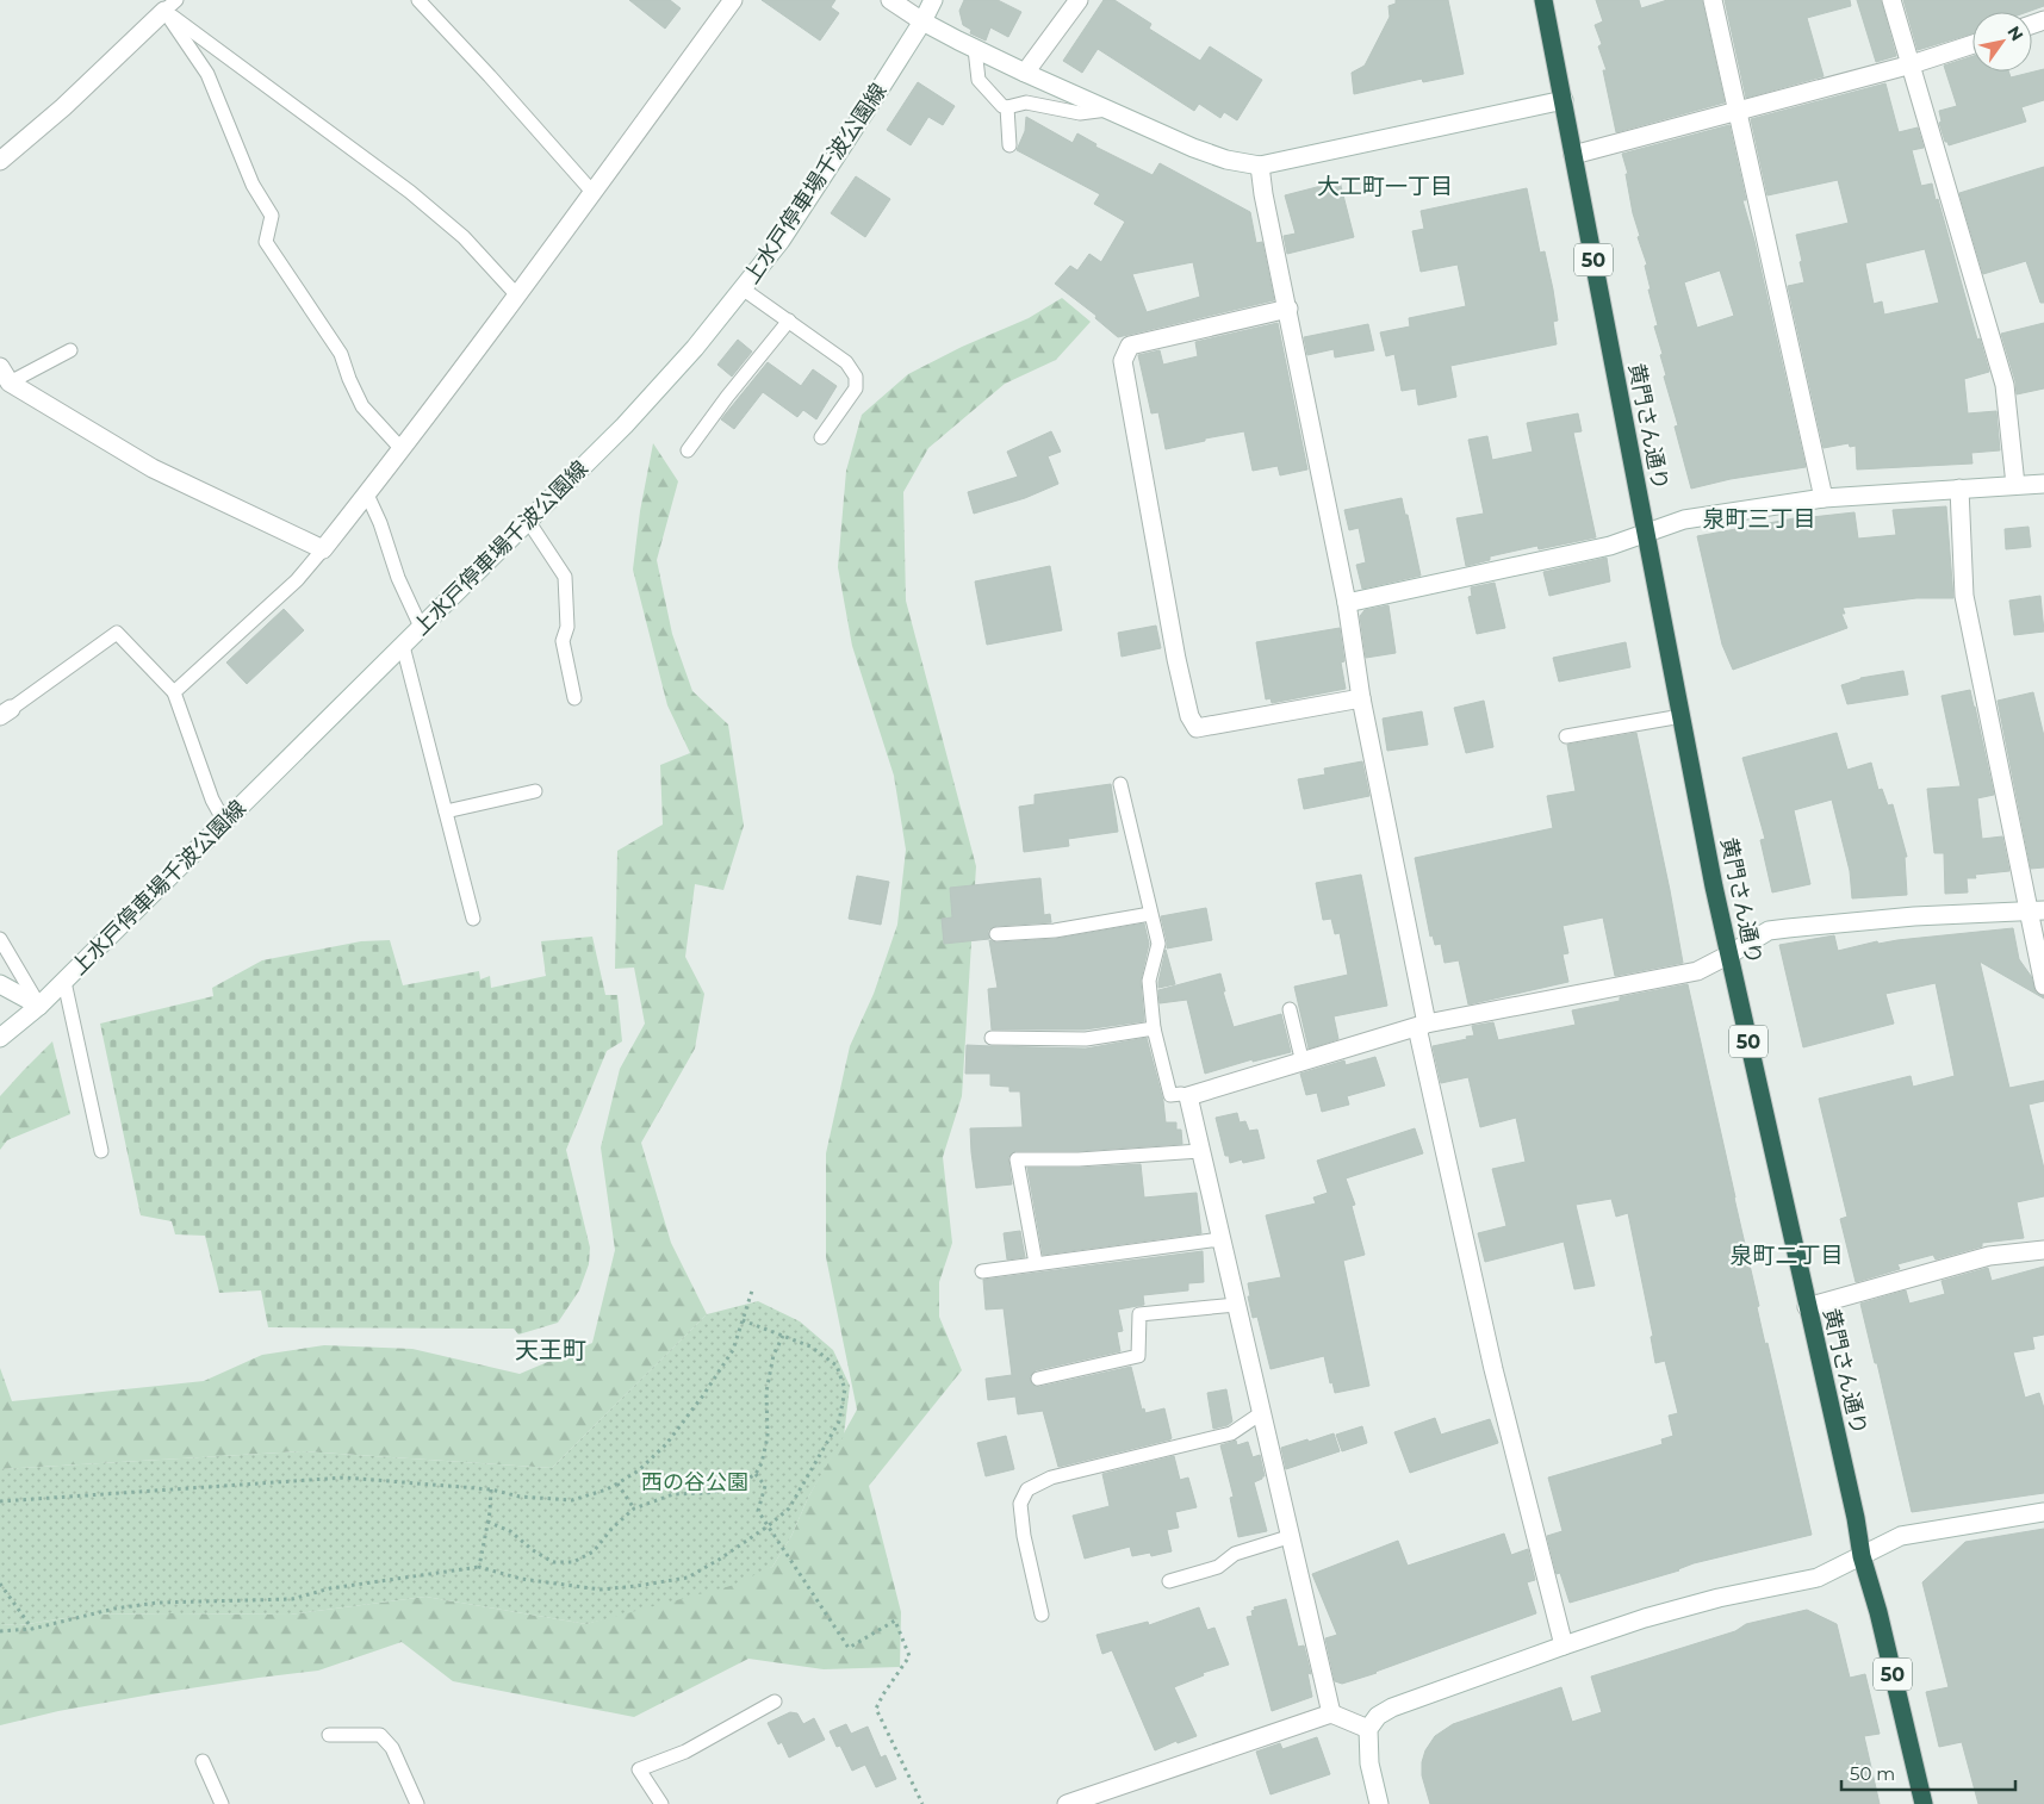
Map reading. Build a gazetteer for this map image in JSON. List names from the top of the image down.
{
  "streets": {
    "highway": ["50", "黄門さん通り"],
    "street": ["上水戸停車場千波公園線"]
  },
  "districts": [
    "大工町一丁目",
    "泉町三丁目",
    "泉町二丁目",
    "天王町"
  ],
  "parks": ["西の谷公園"],
  "scale_bar": "50 m",
  "north": "top right"
}
